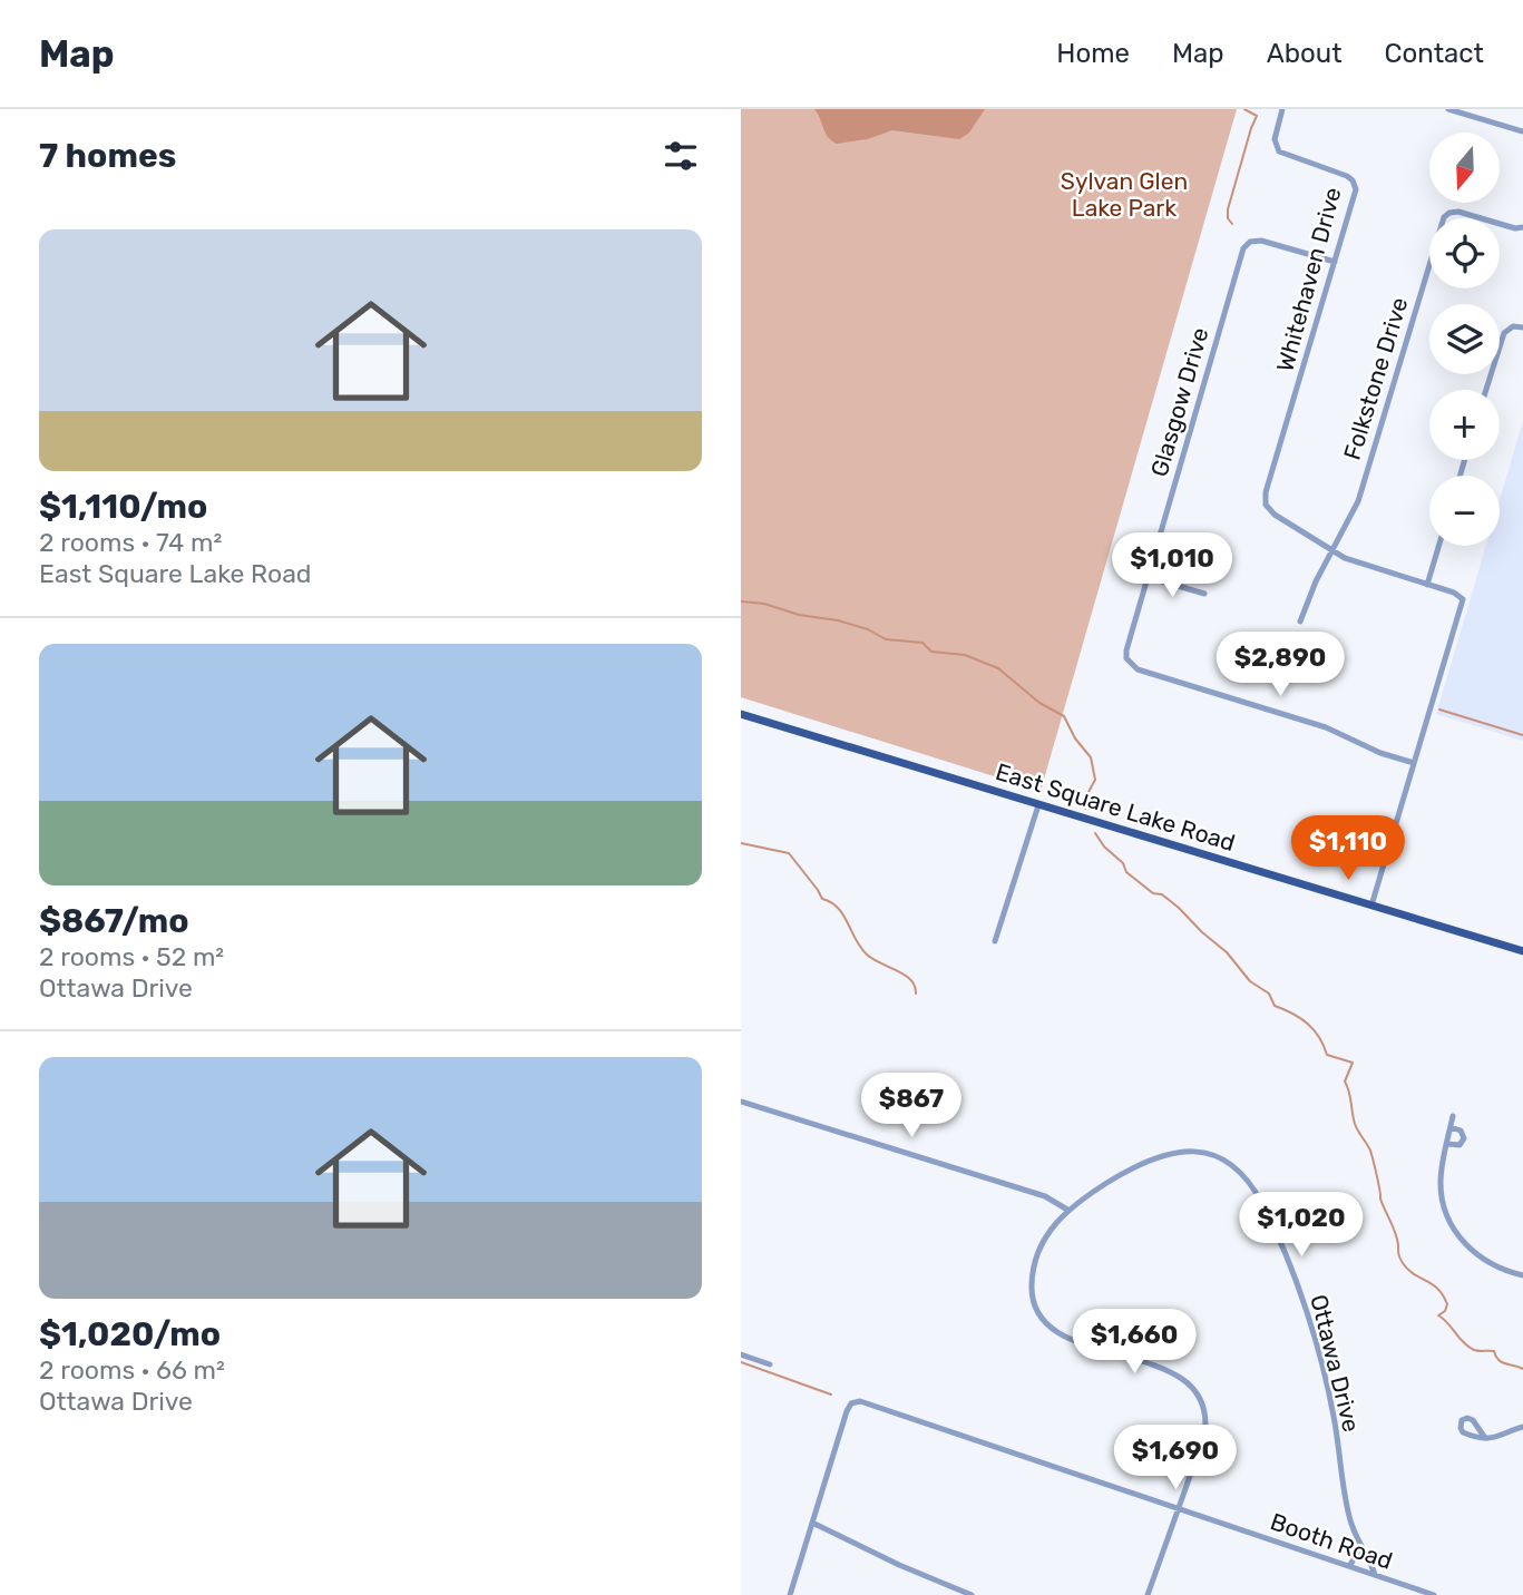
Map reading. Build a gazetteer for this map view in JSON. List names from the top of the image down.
{
  "streets": {
    "main road": ["East Square Lake Road"],
    "street": [
      "Whitehaven Drive",
      "Folkstone Drive",
      "Glasgow Drive",
      "Ottawa Drive",
      "Booth Road"
    ]
  },
  "crossings": [
    ["Whitehaven Drive", "Folkstone Drive"],
    ["Whitehaven Drive", "Glasgow Drive"],
    ["Ottawa Drive", "Booth Road"]
  ],
  "parks": ["Sylvan Glen Lake Park"],
  "north": "bottom",
  "page": {
    "header": "Map",
    "nav": [
      "Home",
      "Map",
      "About",
      "Contact"
    ],
    "heading": "7 homes",
    "map_buttons": ["+", "−"],
    "list": [
      {
        "name": "$1,110/mo",
        "note": "2 rooms · 74 m² · East Square Lake Road"
      },
      {
        "name": "$867/mo",
        "note": "2 rooms · 52 m² · Ottawa Drive"
      },
      {
        "name": "$1,020/mo",
        "note": "2 rooms · 66 m² · Ottawa Drive"
      }
    ],
    "price": [
      "$1,010",
      "$2,890",
      "$1,110",
      "$867",
      "$1,020",
      "$1,660",
      "$1,690"
    ]
  }
}
